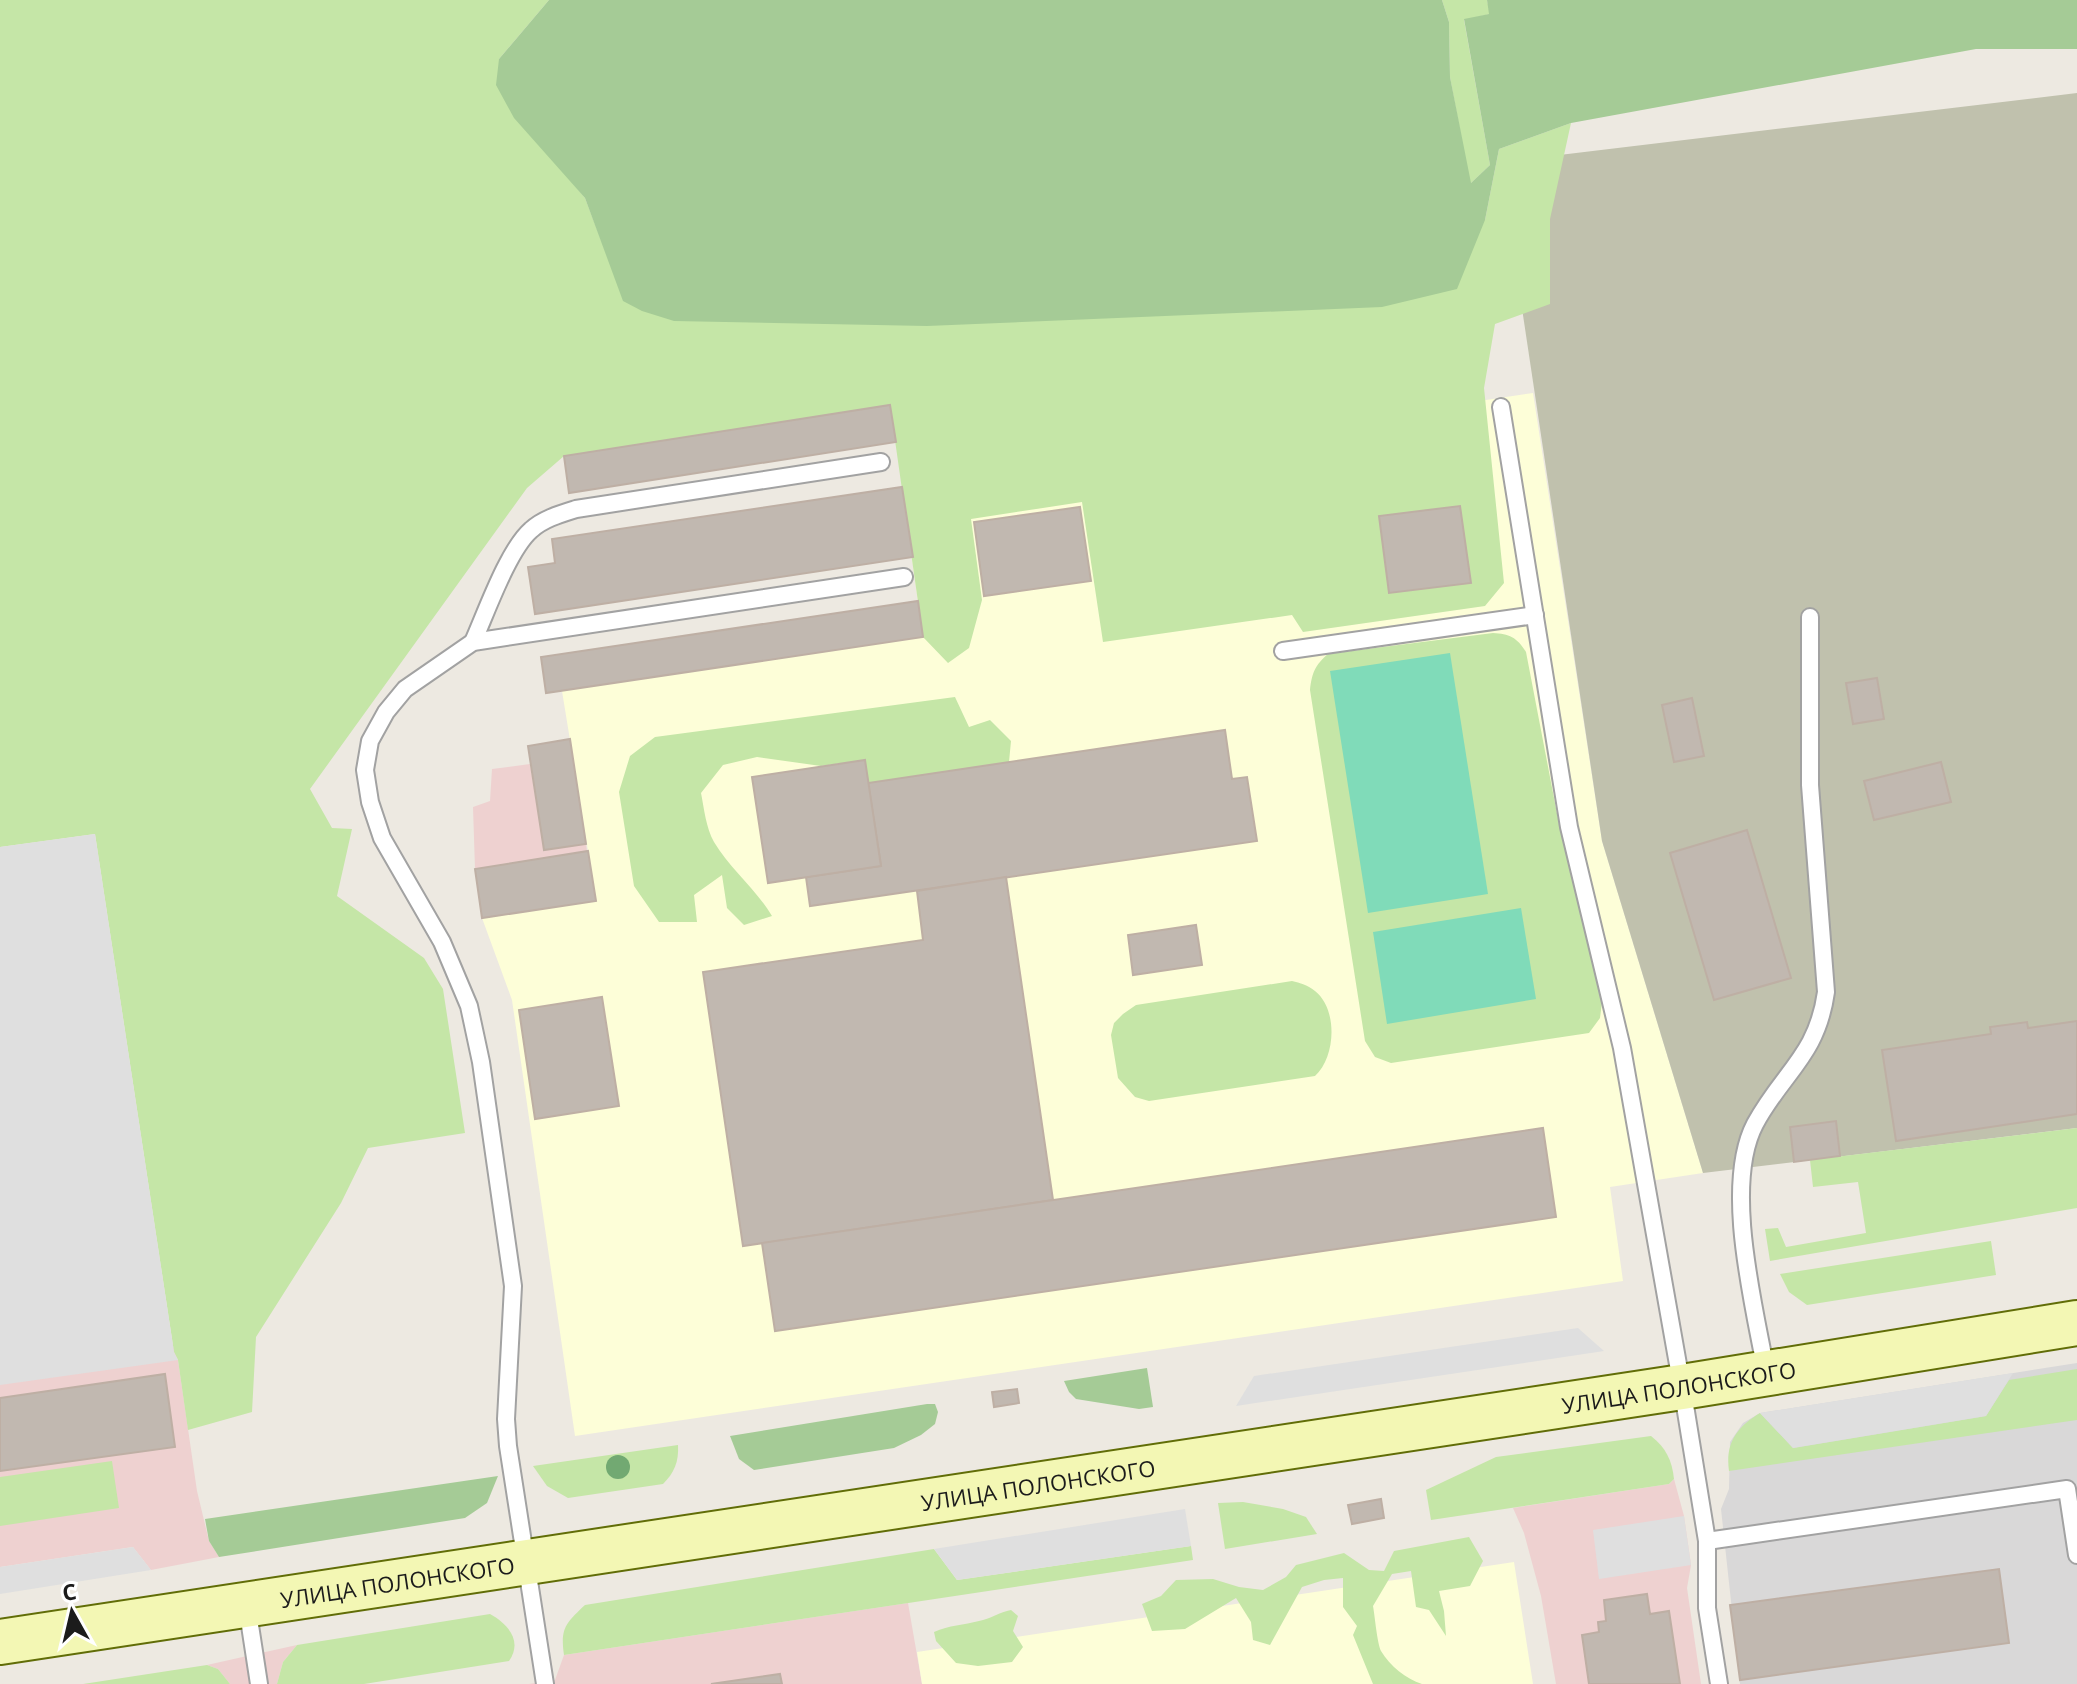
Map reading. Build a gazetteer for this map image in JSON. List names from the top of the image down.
{
  "streets": {
    "main road": ["УЛИЦА ПОЛОНСКОГО"]
  },
  "north": "top"
}
